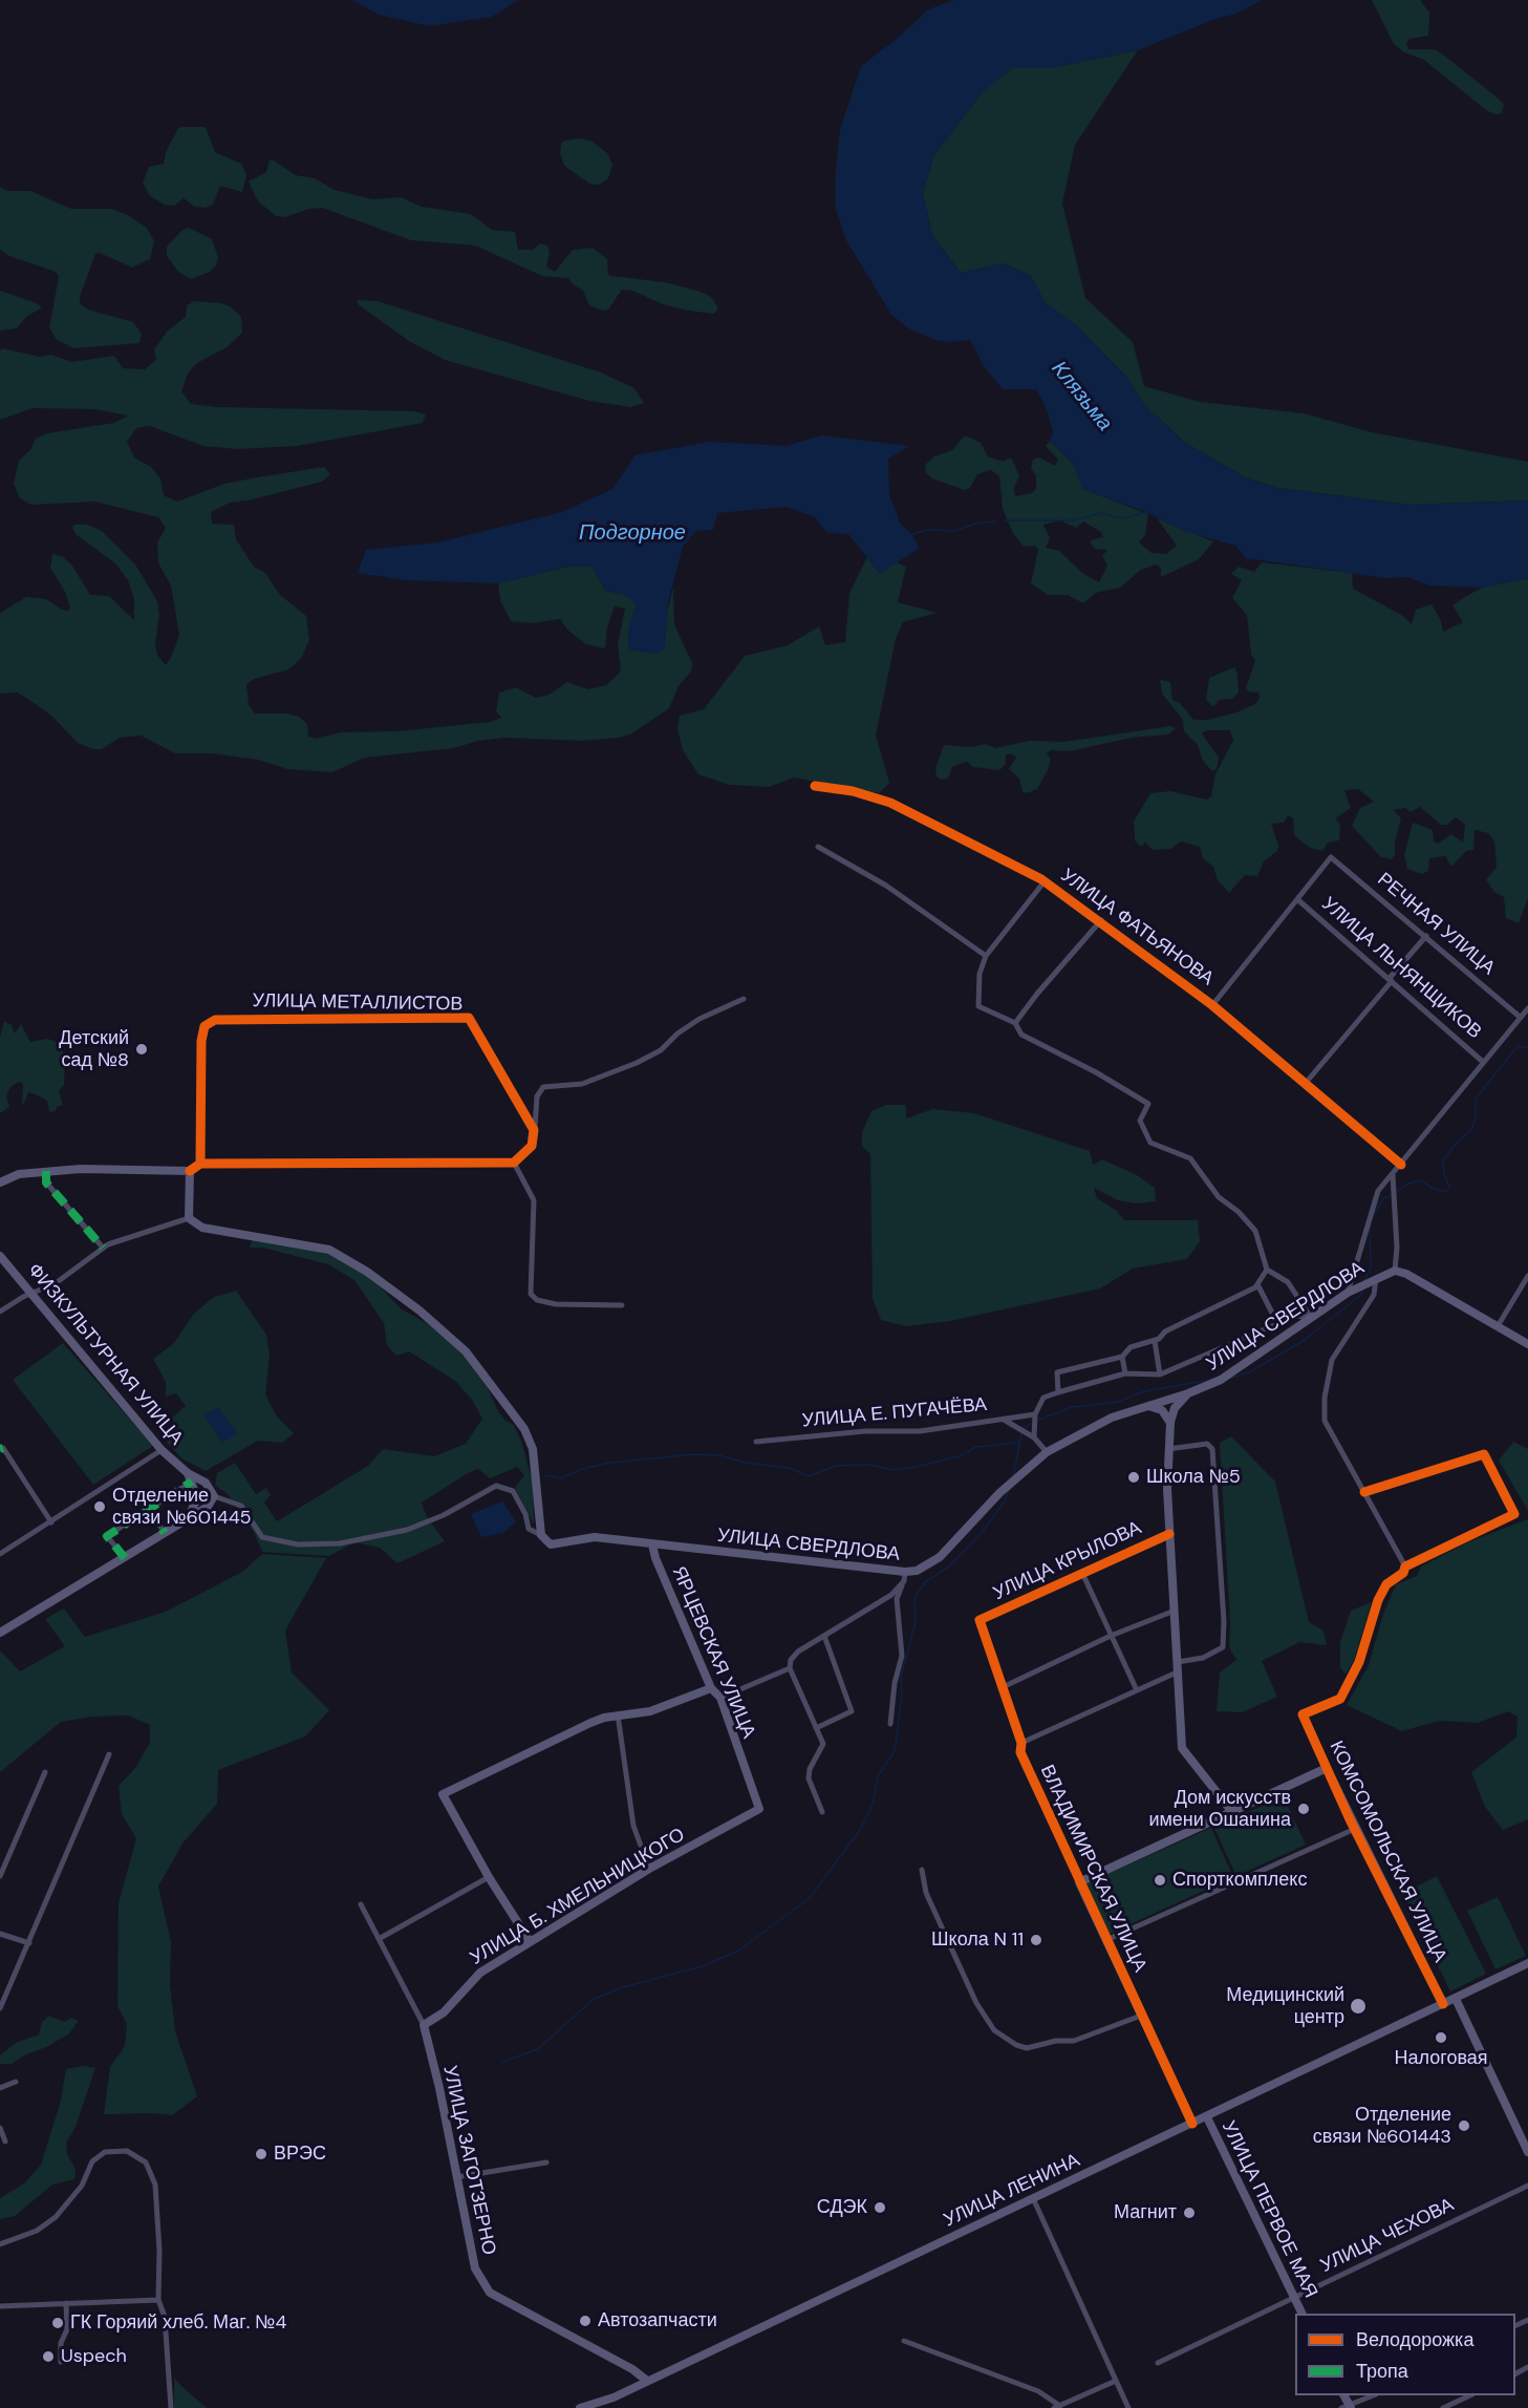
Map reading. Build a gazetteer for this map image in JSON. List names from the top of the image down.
{
  "streets": {
    "street": [
      "РЕЧНАЯ УЛИЦА",
      "УЛИЦА ФАТЬЯНОВА",
      "УЛИЦА ЛЬНЯНЩИКОВ",
      "УЛИЦА МЕТАЛЛИСТОВ",
      "УЛИЦА СВЕРДЛОВА",
      "ФИЗКУЛЬТУРНАЯ УЛИЦА",
      "УЛИЦА Е. ПУГАЧЁВА",
      "УЛИЦА КРЫЛОВА",
      "ЯРЦЕВСКАЯ УЛИЦА",
      "КОМСОМОЛЬСКАЯ УЛИЦА",
      "ВЛАДИМИРСКАЯ УЛИЦА",
      "УЛИЦА Б. ХМЕЛЬНИЦКОГО",
      "УЛИЦА ЗАГОТЗЕРНО",
      "УЛИЦА ЛЕНИНА",
      "УЛИЦА ПЕРВОЕ МАЯ",
      "УЛИЦА ЧЕХОВА"
    ]
  },
  "crossings": [
    ["РЕЧНАЯ УЛИЦА", "УЛИЦА ЛЬНЯНЩИКОВ"],
    ["УЛИЦА СВЕРДЛОВА", "ФИЗКУЛЬТУРНАЯ УЛИЦА"],
    ["УЛИЦА СВЕРДЛОВА", "ЯРЦЕВСКАЯ УЛИЦА"],
    ["УЛИЦА КРЫЛОВА", "ВЛАДИМИРСКАЯ УЛИЦА"],
    ["ЯРЦЕВСКАЯ УЛИЦА", "УЛИЦА Б. ХМЕЛЬНИЦКОГО"],
    ["КОМСОМОЛЬСКАЯ УЛИЦА", "УЛИЦА ЛЕНИНА"],
    ["ВЛАДИМИРСКАЯ УЛИЦА", "УЛИЦА ЛЕНИНА"],
    ["УЛИЦА Б. ХМЕЛЬНИЦКОГО", "УЛИЦА ЗАГОТЗЕРНО"],
    ["УЛИЦА ЗАГОТЗЕРНО", "УЛИЦА ЛЕНИНА"],
    ["УЛИЦА ЛЕНИНА", "УЛИЦА ПЕРВОЕ МАЯ"],
    ["УЛИЦА ПЕРВОЕ МАЯ", "УЛИЦА ЧЕХОВА"]
  ],
  "water": ["Клязьма", "Подгорное"],
  "places": [
    "Детский сад №8",
    "Школа №5",
    "Отделение связи №601445",
    "Дом искусств имени Ошанина",
    "Спорткомплекс",
    "Школа N 11",
    "Медицинский центр",
    "Налоговая",
    "Отделение связи №601443",
    "ВРЭС",
    "СДЭК",
    "Магнит",
    "Автозапчасти",
    "ГК Горяий хлеб. Маг. №4",
    "Uspech"
  ],
  "legend": ["Велодорожка", "Тропа"]
}
